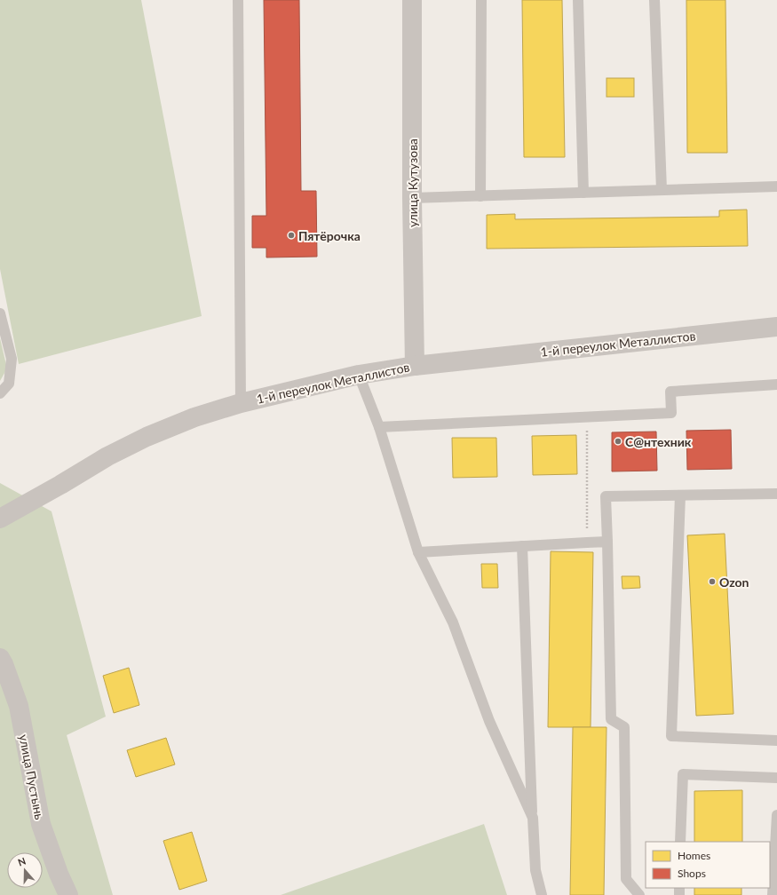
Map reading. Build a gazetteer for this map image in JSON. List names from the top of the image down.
{
  "streets": {
    "street": ["улица Кутузова", "1-й переулок Металлистов", "улица Пустынь"]
  },
  "crossings": [
    ["улица Кутузова", "1-й переулок Металлистов"]
  ],
  "places": ["Пятёрочка", "С@нтехник", "Ozon"],
  "legend": ["Homes", "Shops"],
  "north": "top"
}
